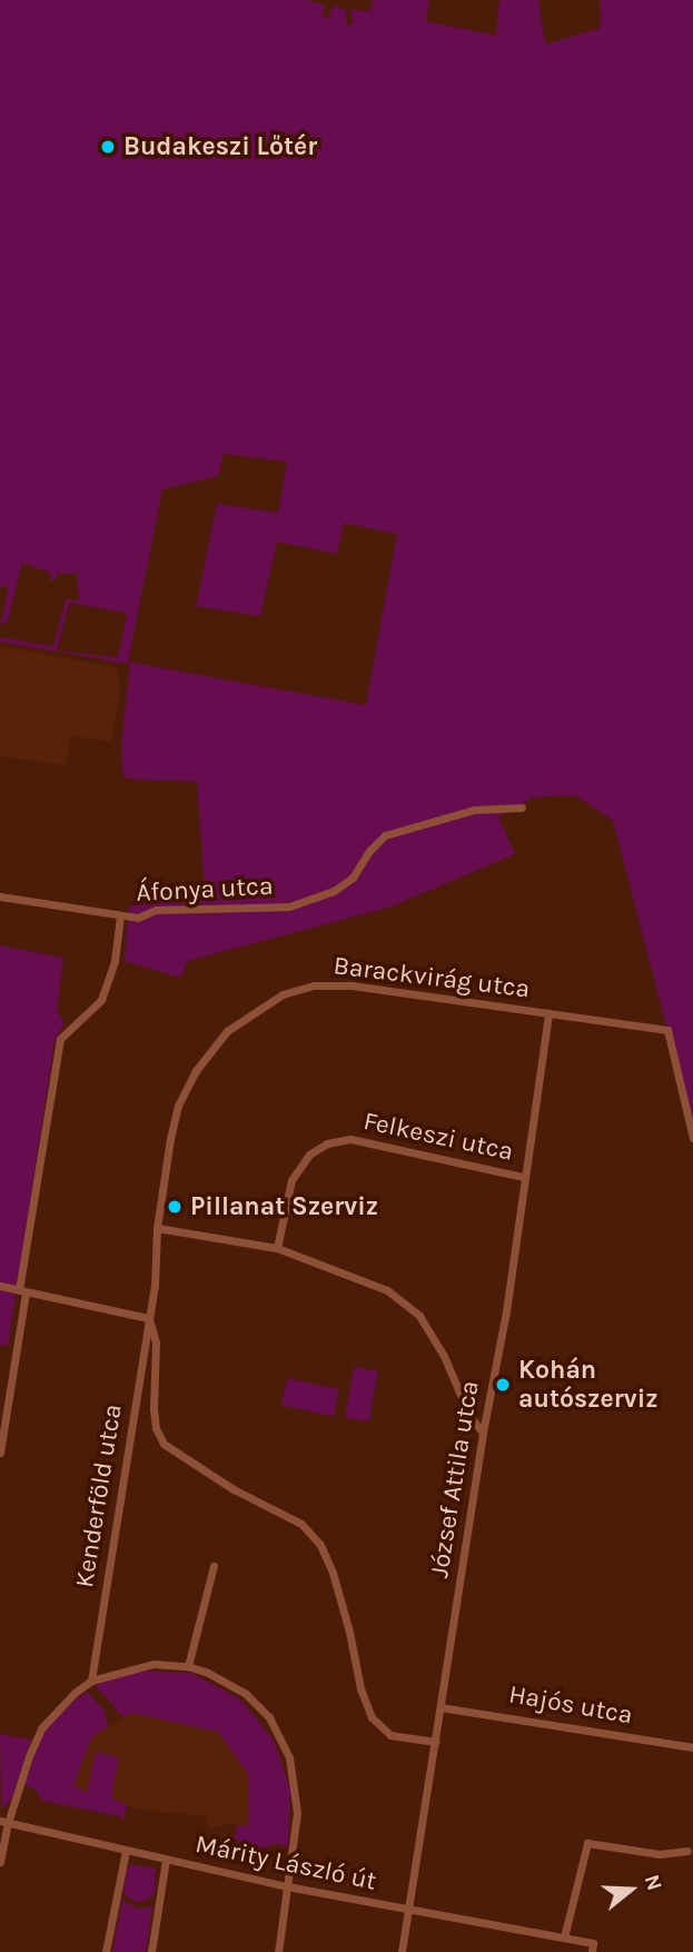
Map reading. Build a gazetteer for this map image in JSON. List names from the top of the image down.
{
  "streets": {
    "street": [
      "Áfonya utca",
      "Barackvirág utca",
      "Felkeszi utca",
      "József Attila utca",
      "Kenderföld utca",
      "Hajós utca",
      "Márity László út"
    ]
  },
  "crossings": [
    ["Barackvirág utca", "József Attila utca"],
    ["Barackvirág utca", "Kenderföld utca"],
    ["Felkeszi utca", "József Attila utca"],
    ["József Attila utca", "Hajós utca"],
    ["József Attila utca", "Márity László út"]
  ],
  "places": ["Budakeszi Lőtér", "Pillanat Szerviz", "Kohán autószerviz"],
  "north": "right"
}
